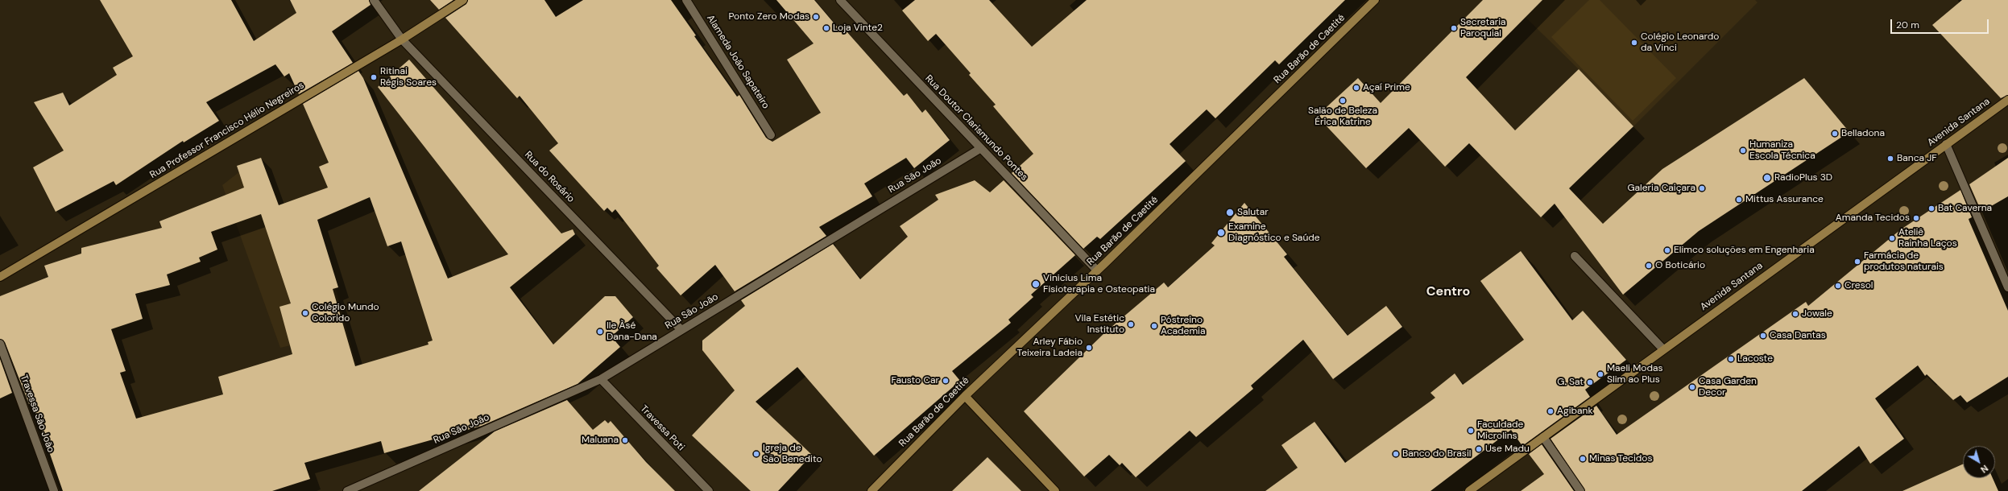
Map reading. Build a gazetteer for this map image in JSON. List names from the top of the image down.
{
  "streets": {
    "main road": ["Rua Barão de Caetité", "Avenida Santana", "Rua Professor Francisco Hélio Negreiros"],
    "street": [
      "Alameda João Sapateiro",
      "Rua Doutor Clarismundo Pontes",
      "Rua São João",
      "Rua do Rosário",
      "Travessa São João",
      "Travessa Poti"
    ]
  },
  "crossings": [
    ["Rua Barão de Caetité", "Rua Doutor Clarismundo Pontes"],
    ["Rua Doutor Clarismundo Pontes", "Rua São João"],
    ["Rua Professor Francisco Hélio Negreiros", "Rua do Rosário"],
    ["Rua São João", "Rua do Rosário"],
    ["Rua São João", "Travessa Poti"]
  ],
  "districts": ["Centro"],
  "places": [
    "Ponto Zero Modas",
    "Loja Vinte2",
    "Secretaria Paroquial",
    "Colégio Leonardo da Vinci",
    "Ritinai Régis Soares",
    "Açaí Prime",
    "Salão de Beleza Érica Katrine",
    "Belladona",
    "Humaniza Escola Técnica",
    "Banca JF",
    "RadioPlus 3D",
    "Galeria Caiçara",
    "Mittus Assurance",
    "Bat Caverna",
    "Salutar",
    "Amanda Tecidos",
    "Examine Diagnóstico e Saúde",
    "Ateliê Rainha Laços",
    "Elimco soluções em Engenharia",
    "Farmácia de produtos naturais",
    "O Boticário",
    "Vinicius Lima Fisioterapia e Osteopatia",
    "Cresol",
    "Colégio Mundo Colorido",
    "Jowale",
    "Vila Estétic Instituto",
    "Póstreino Academia",
    "Ile Àsé Dana-Dana",
    "Casa Dantas",
    "Arley Fábio Teixeira Ladeia",
    "Lacoste",
    "Maeli Modas Slim ao Plus",
    "Fausto Car",
    "G. Sat",
    "Casa Garden Decor",
    "Agibank",
    "Faculdade Microlins",
    "Maluana",
    "Use Madu",
    "Igreja de São Benedito",
    "Banco do Brasil",
    "Minas Tecidos"
  ],
  "scale_bar": "20 m",
  "north": "bottom right"
}
